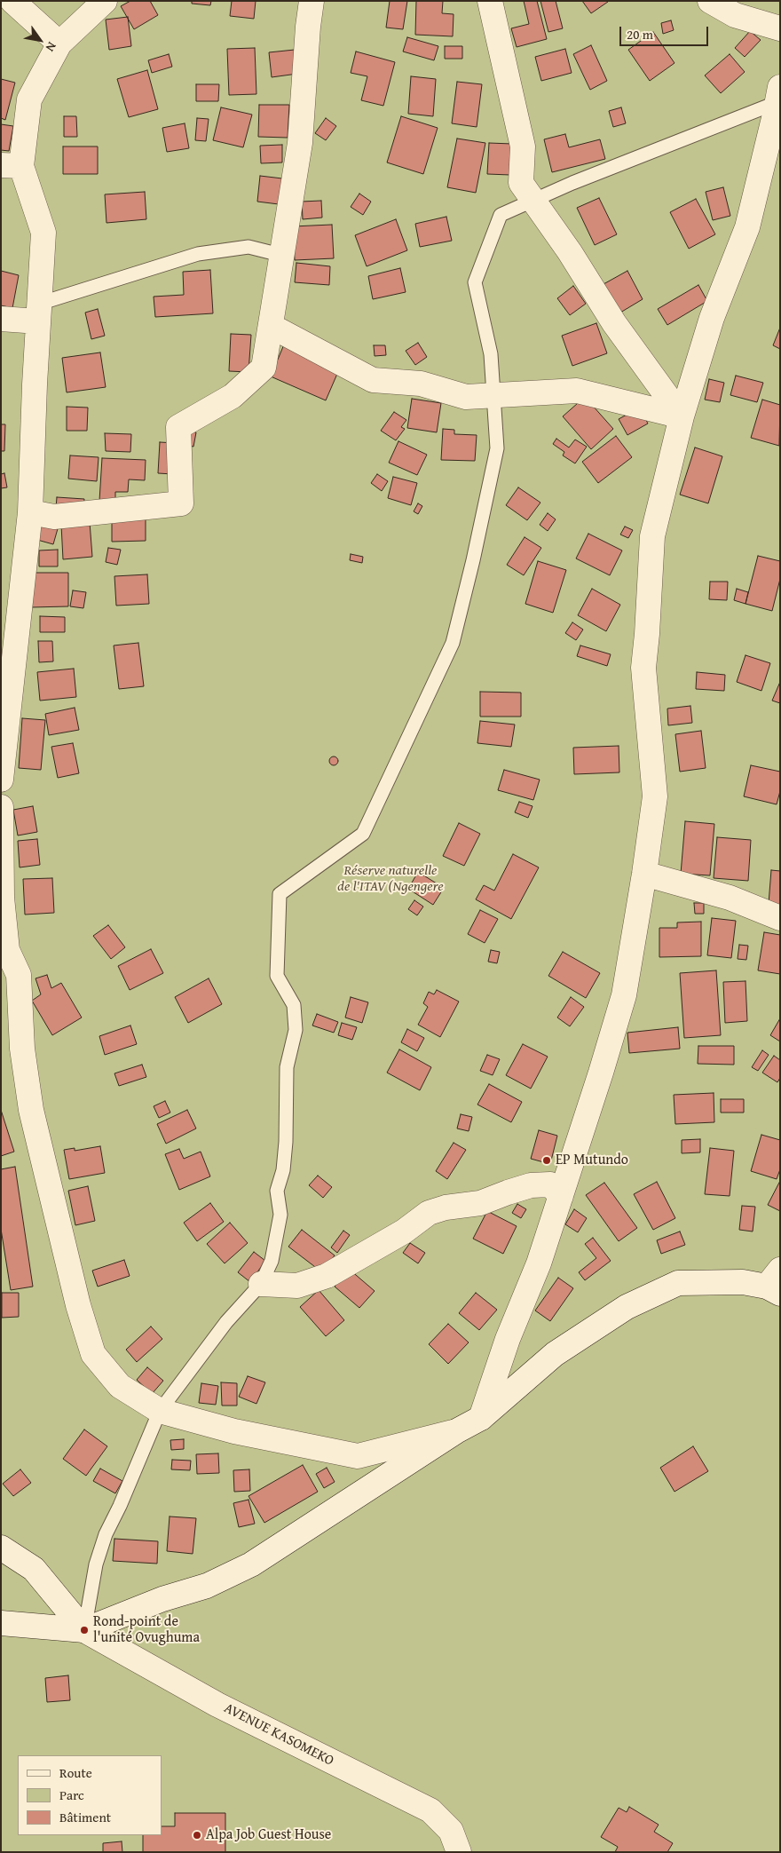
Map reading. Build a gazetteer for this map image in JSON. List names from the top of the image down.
{
  "streets": {
    "street": ["AVENUE KASOMEKO"]
  },
  "parks": ["Réserve naturelle de l'ITAV (Ngengere"],
  "places": ["EP Mutundo", "Rond-point de l'unité Ovughuma", "Alpa Job Guest House"],
  "legend": ["Route", "Parc", "Bâtiment"],
  "scale_bar": "20 m",
  "north": "bottom right"
}
